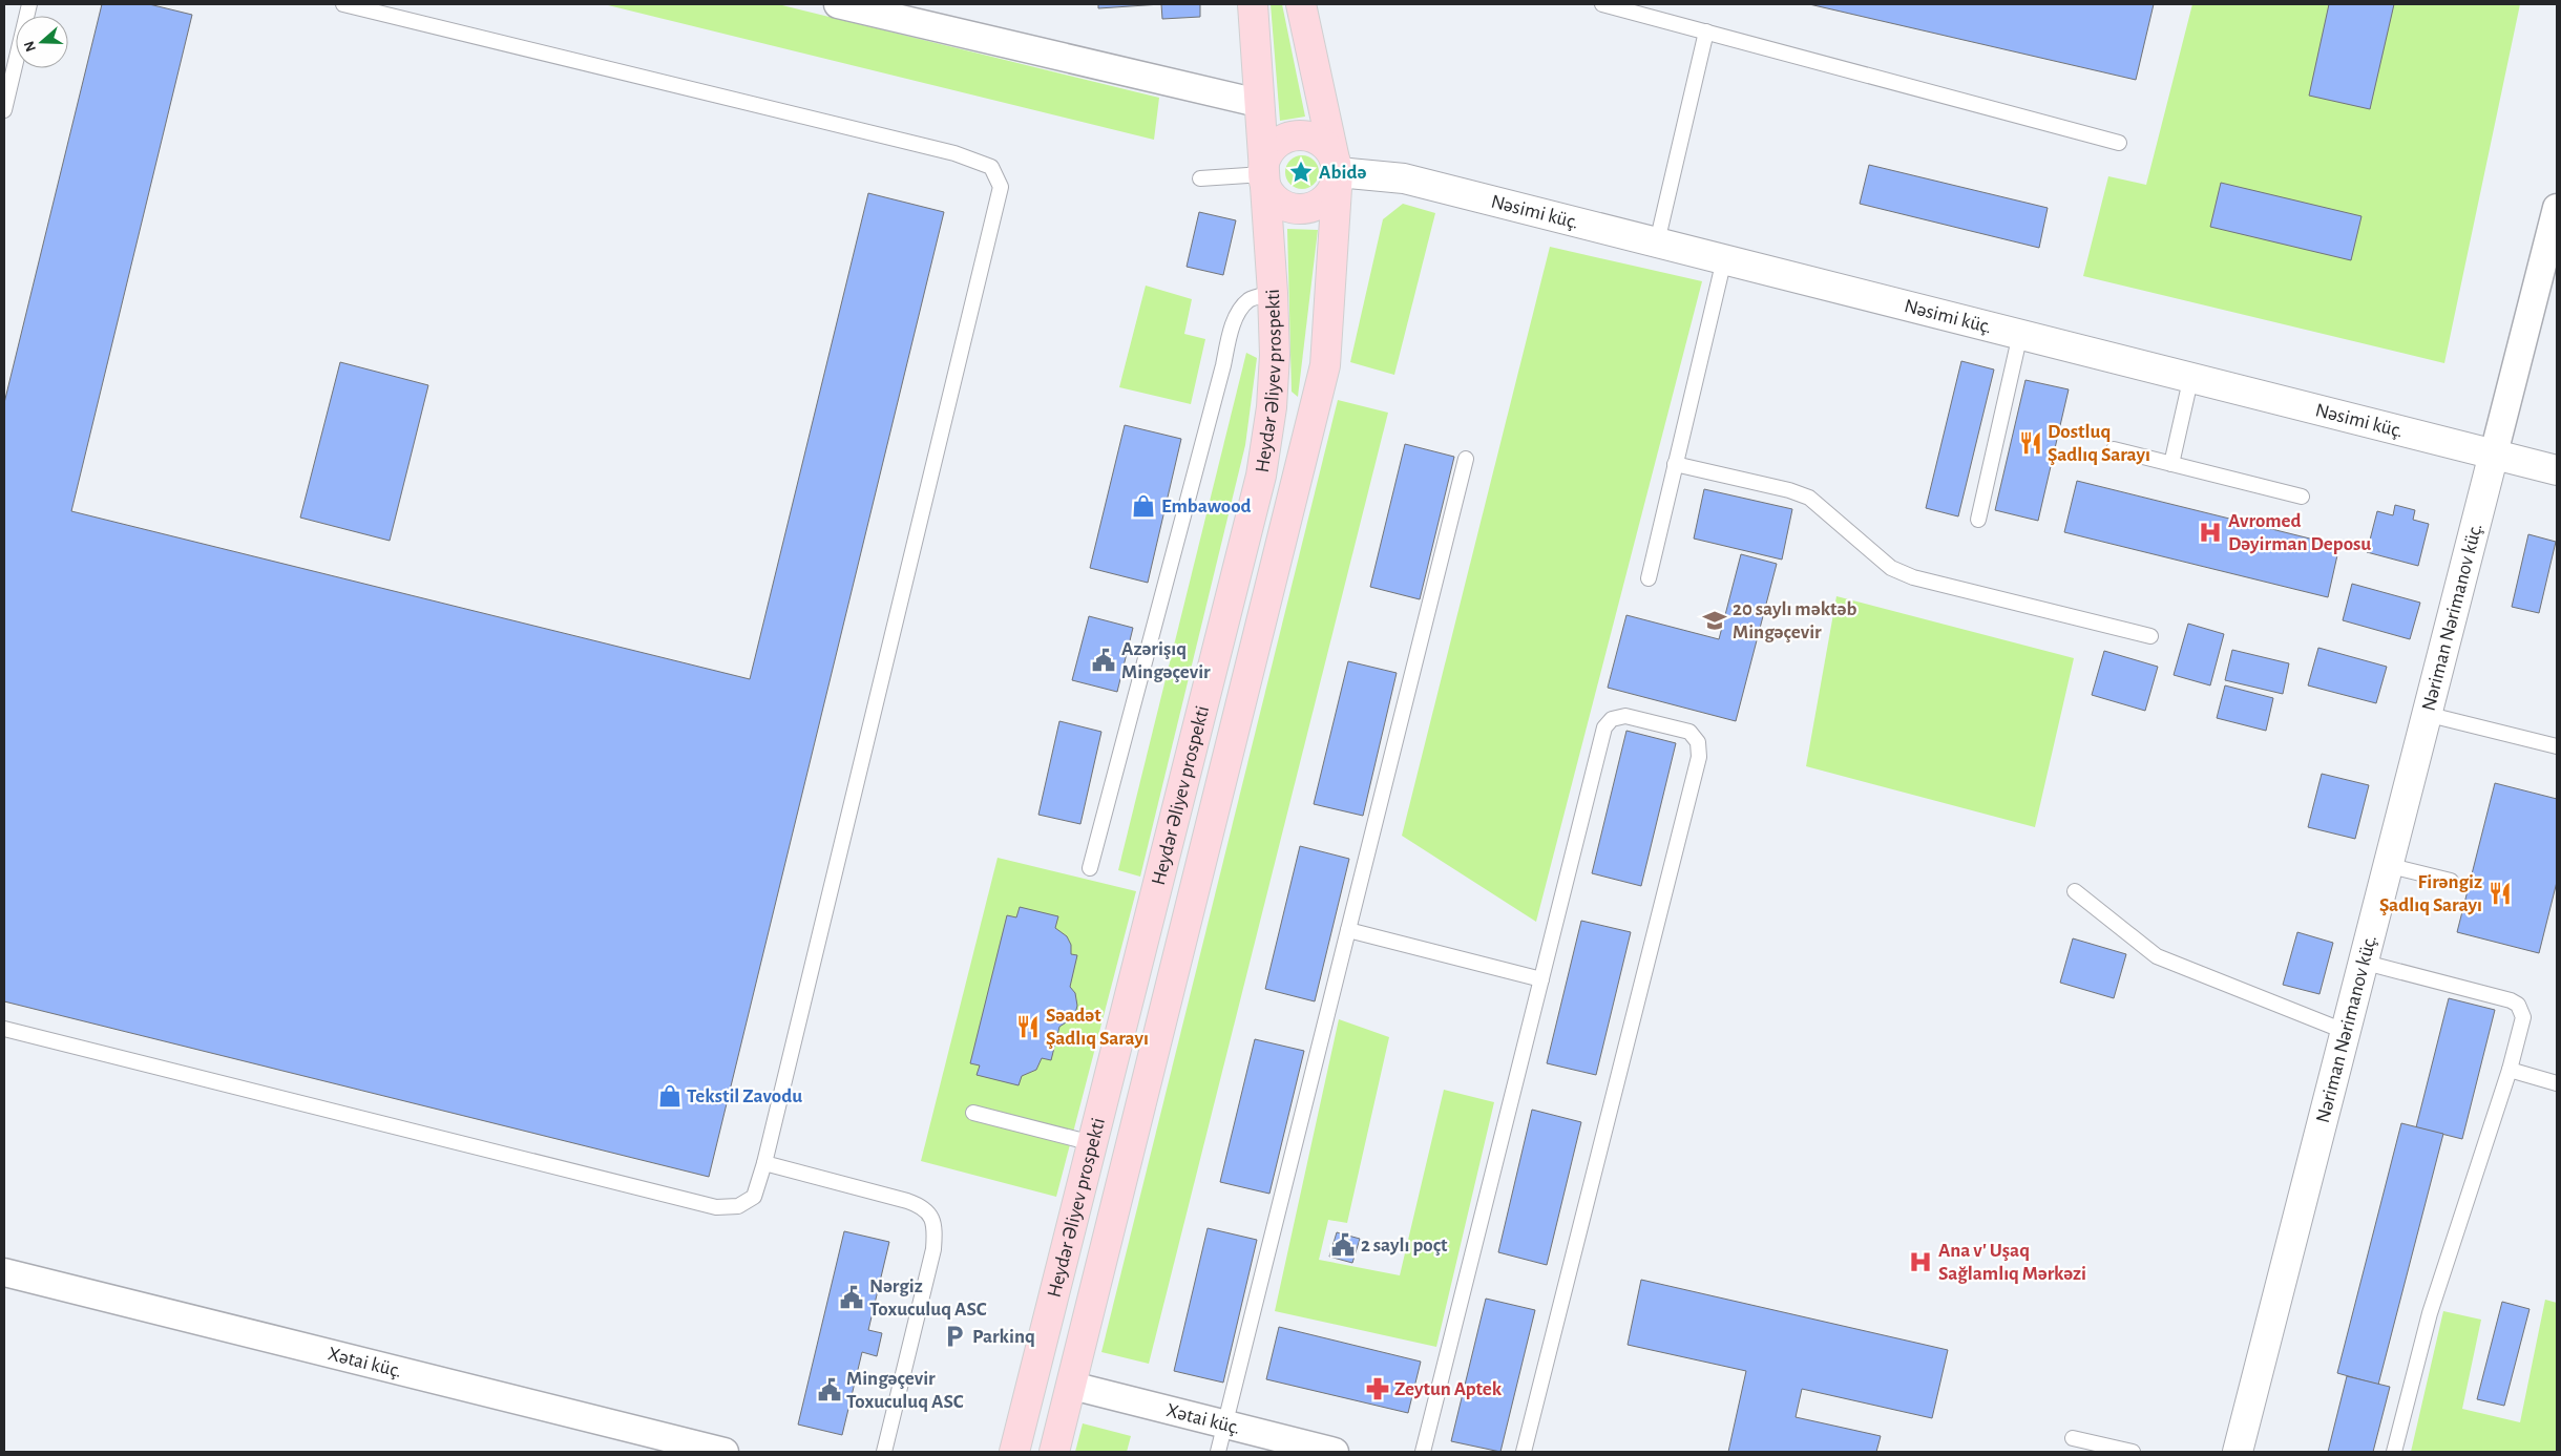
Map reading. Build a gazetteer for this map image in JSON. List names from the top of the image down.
{
  "streets": {
    "main road": ["Heydər Əliyev prospekti"],
    "street": ["Nəsimi küç.", "Nəriman Nərimanov küç.", "Xətai küç."]
  },
  "crossings": [
    ["Nəsimi küç.", "Heydər Əliyev prospekti"],
    ["Nəsimi küç.", "Nəriman Nərimanov küç."],
    ["Heydər Əliyev prospekti", "Xətai küç."]
  ],
  "places": {
    "place": ["Abidə"],
    "restaurant": ["Dostluq Şadlıq Sarayı", "Firəngiz Şadlıq Sarayı", "Səadət Şadlıq Sarayı"],
    "shop": ["Embawood", "Tekstil Zavodu"],
    "hospital": ["Avromed Dəyirman Deposu", "Ana v' Uşaq Sağlamlıq Mərkəzi"],
    "school or university": ["20 saylı məktəb Mingəçevir"],
    "public building": [
      "Azərişıq Mingəçevir",
      "2 saylı poçt",
      "Nərgiz Toxuculuq ASC",
      "Mingəçevir Toxuculuq ASC"
    ],
    "parking": ["Parkinq"],
    "pharmacy": ["Zeytun Aptek"]
  },
  "north": "left"
}
